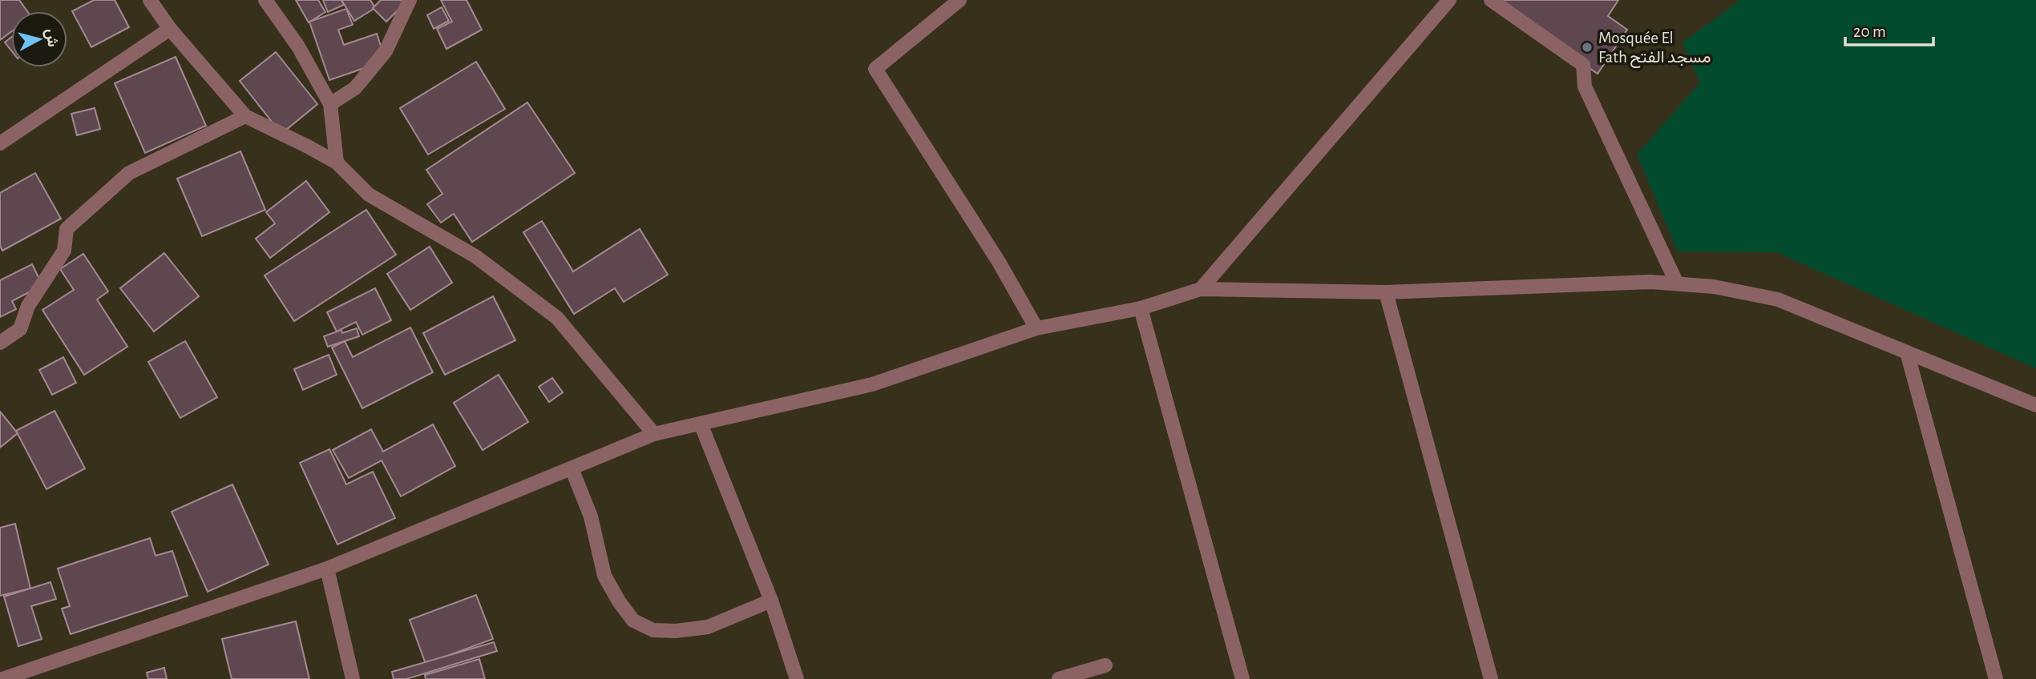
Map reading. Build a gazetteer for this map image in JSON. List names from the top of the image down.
{
  "places": ["Mosquée El Fath مسجد الفتح"],
  "scale_bar": "20 m",
  "north": "right"
}
